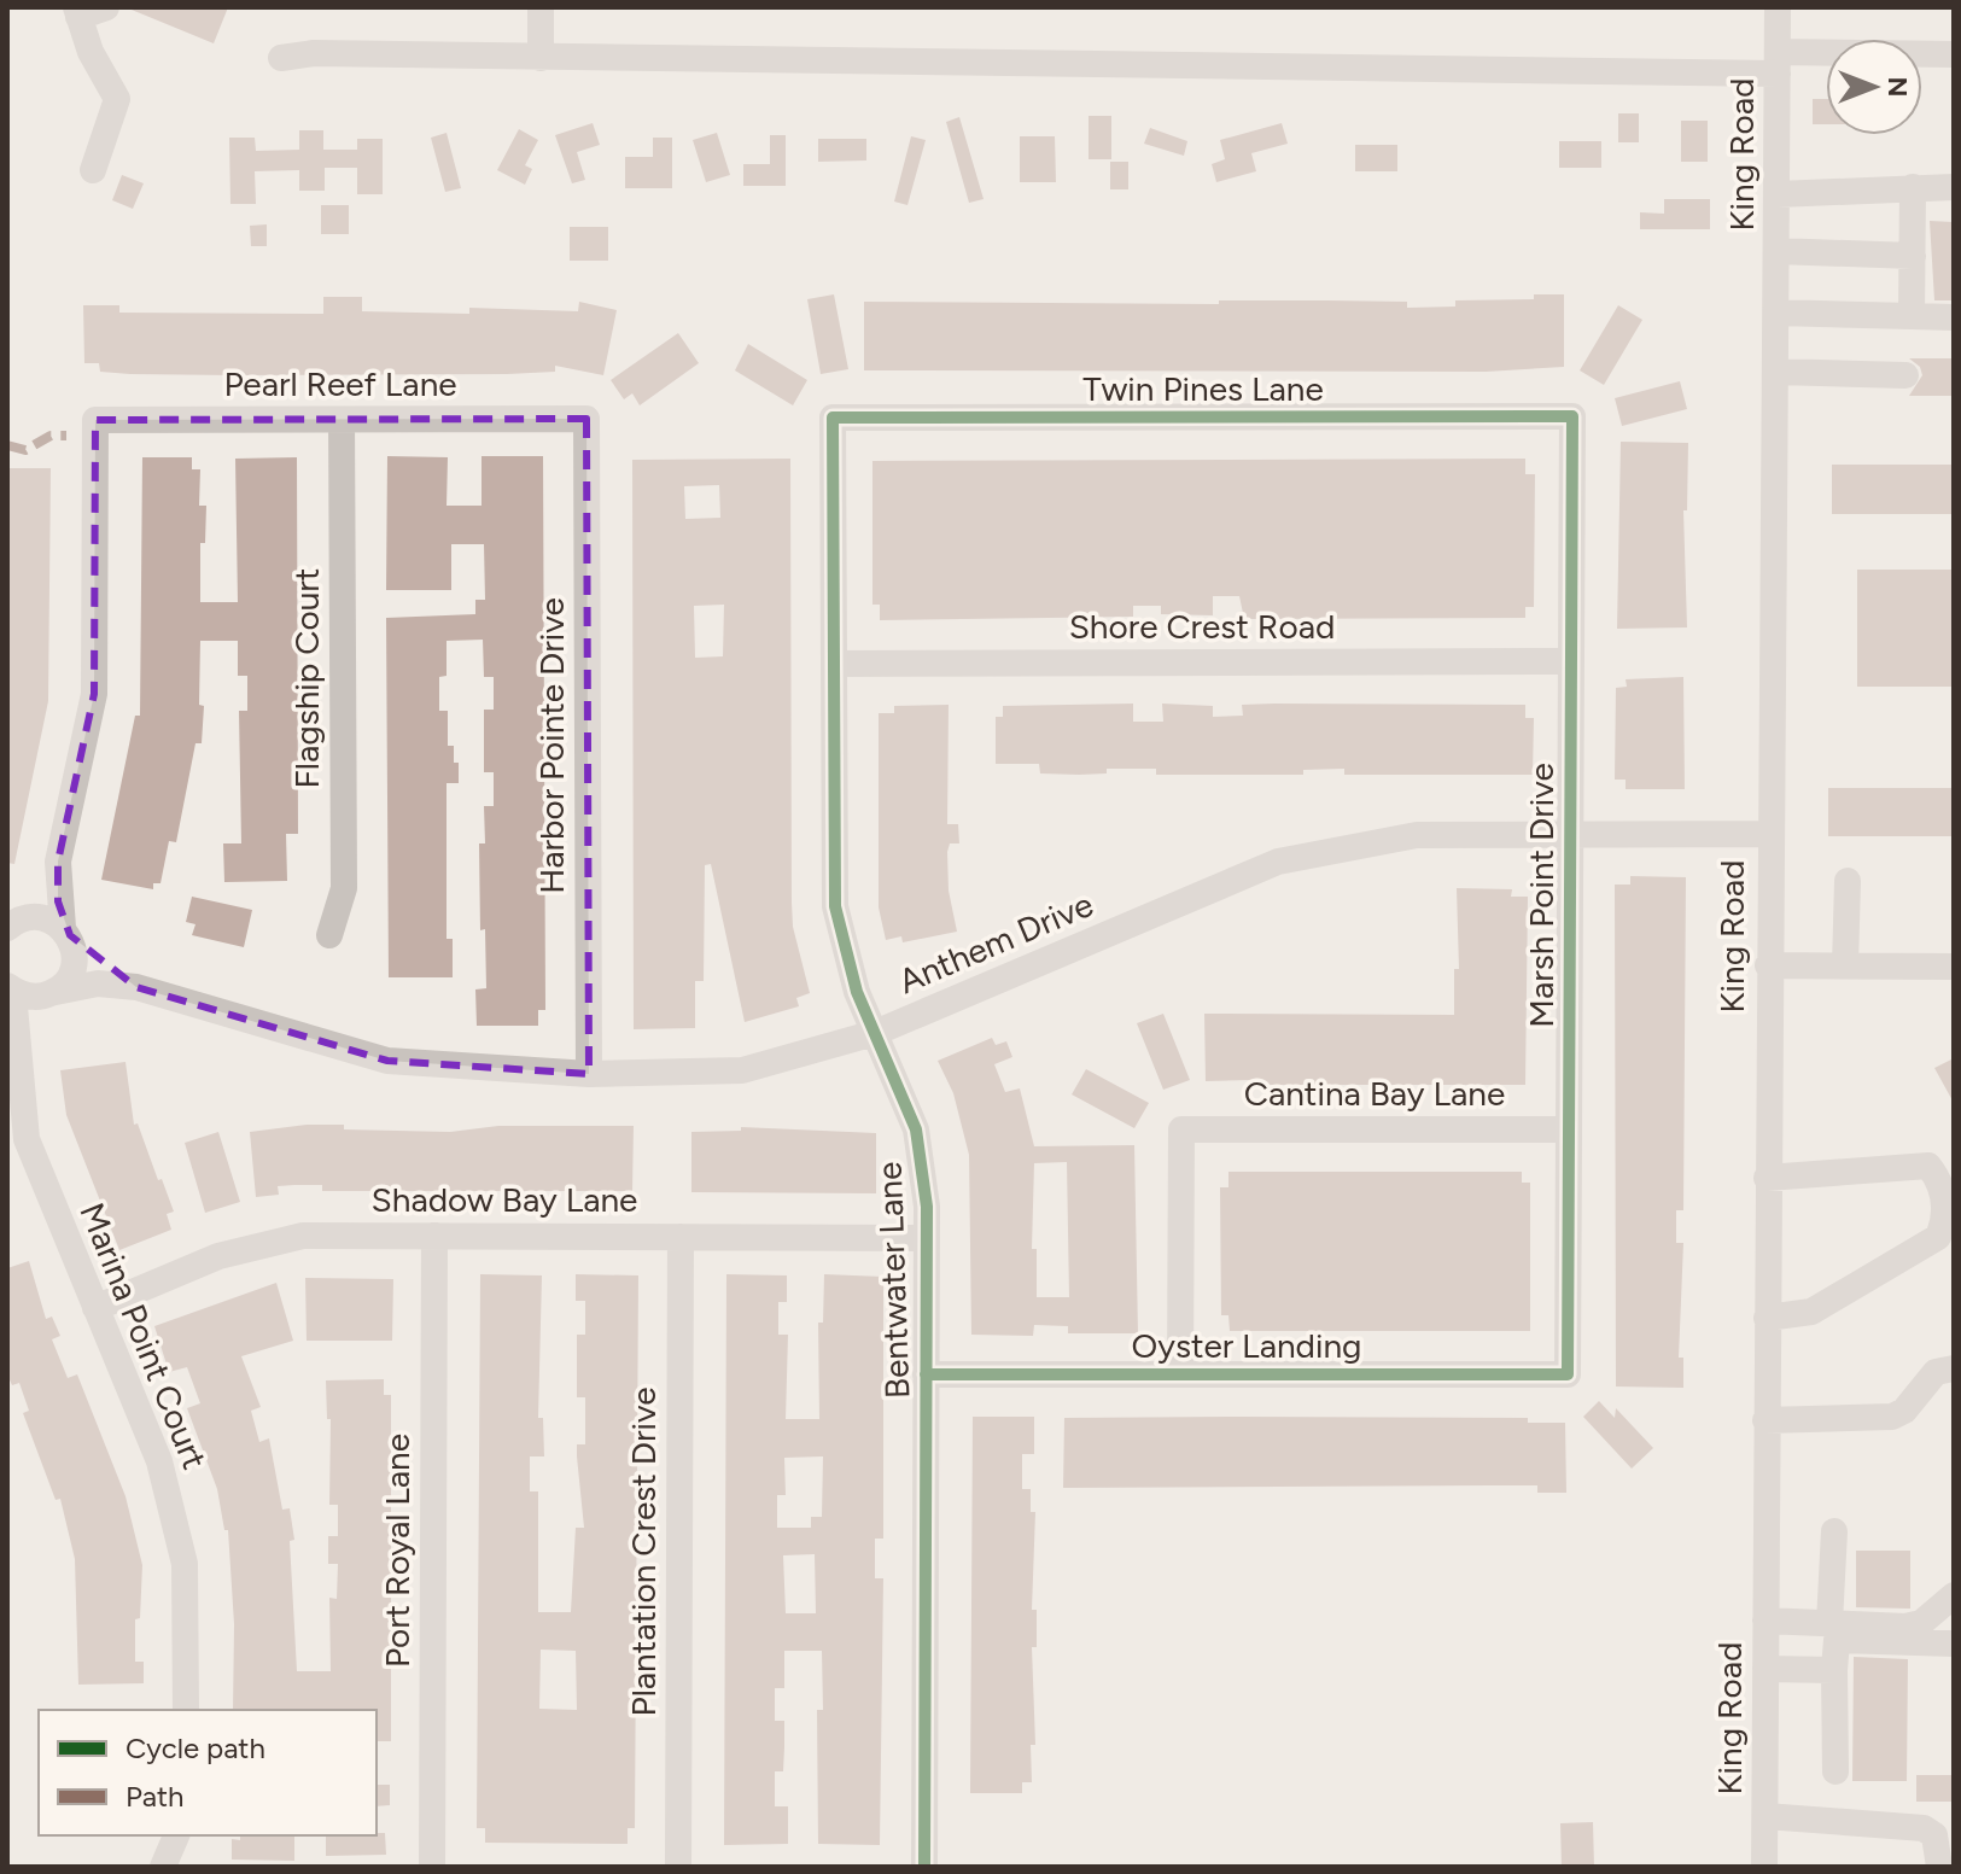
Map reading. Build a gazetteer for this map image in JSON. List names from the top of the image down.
{
  "streets": {
    "street": [
      "King Road",
      "Pearl Reef Lane",
      "Twin Pines Lane",
      "Shore Crest Road",
      "Flagship Court",
      "Harbor Pointe Drive",
      "Marsh Point Drive",
      "Anthem Drive",
      "Cantina Bay Lane",
      "Shadow Bay Lane",
      "Bentwater Lane",
      "Marina Point Court",
      "Oyster Landing",
      "Port Royal Lane",
      "Plantation Crest Drive"
    ]
  },
  "crossings": [
    ["King Road", "Anthem Drive"],
    ["Pearl Reef Lane", "Flagship Court"],
    ["Pearl Reef Lane", "Harbor Pointe Drive"],
    ["Twin Pines Lane", "Marsh Point Drive"],
    ["Twin Pines Lane", "Bentwater Lane"],
    ["Shore Crest Road", "Marsh Point Drive"],
    ["Shore Crest Road", "Bentwater Lane"],
    ["Harbor Pointe Drive", "Anthem Drive"],
    ["Marsh Point Drive", "Anthem Drive"],
    ["Marsh Point Drive", "Cantina Bay Lane"],
    ["Marsh Point Drive", "Oyster Landing"],
    ["Anthem Drive", "Bentwater Lane"],
    ["Cantina Bay Lane", "Oyster Landing"],
    ["Shadow Bay Lane", "Bentwater Lane"],
    ["Shadow Bay Lane", "Marina Point Court"],
    ["Shadow Bay Lane", "Port Royal Lane"],
    ["Shadow Bay Lane", "Plantation Crest Drive"],
    ["Bentwater Lane", "Oyster Landing"]
  ],
  "legend": ["Cycle path", "Path"],
  "north": "right"
}
